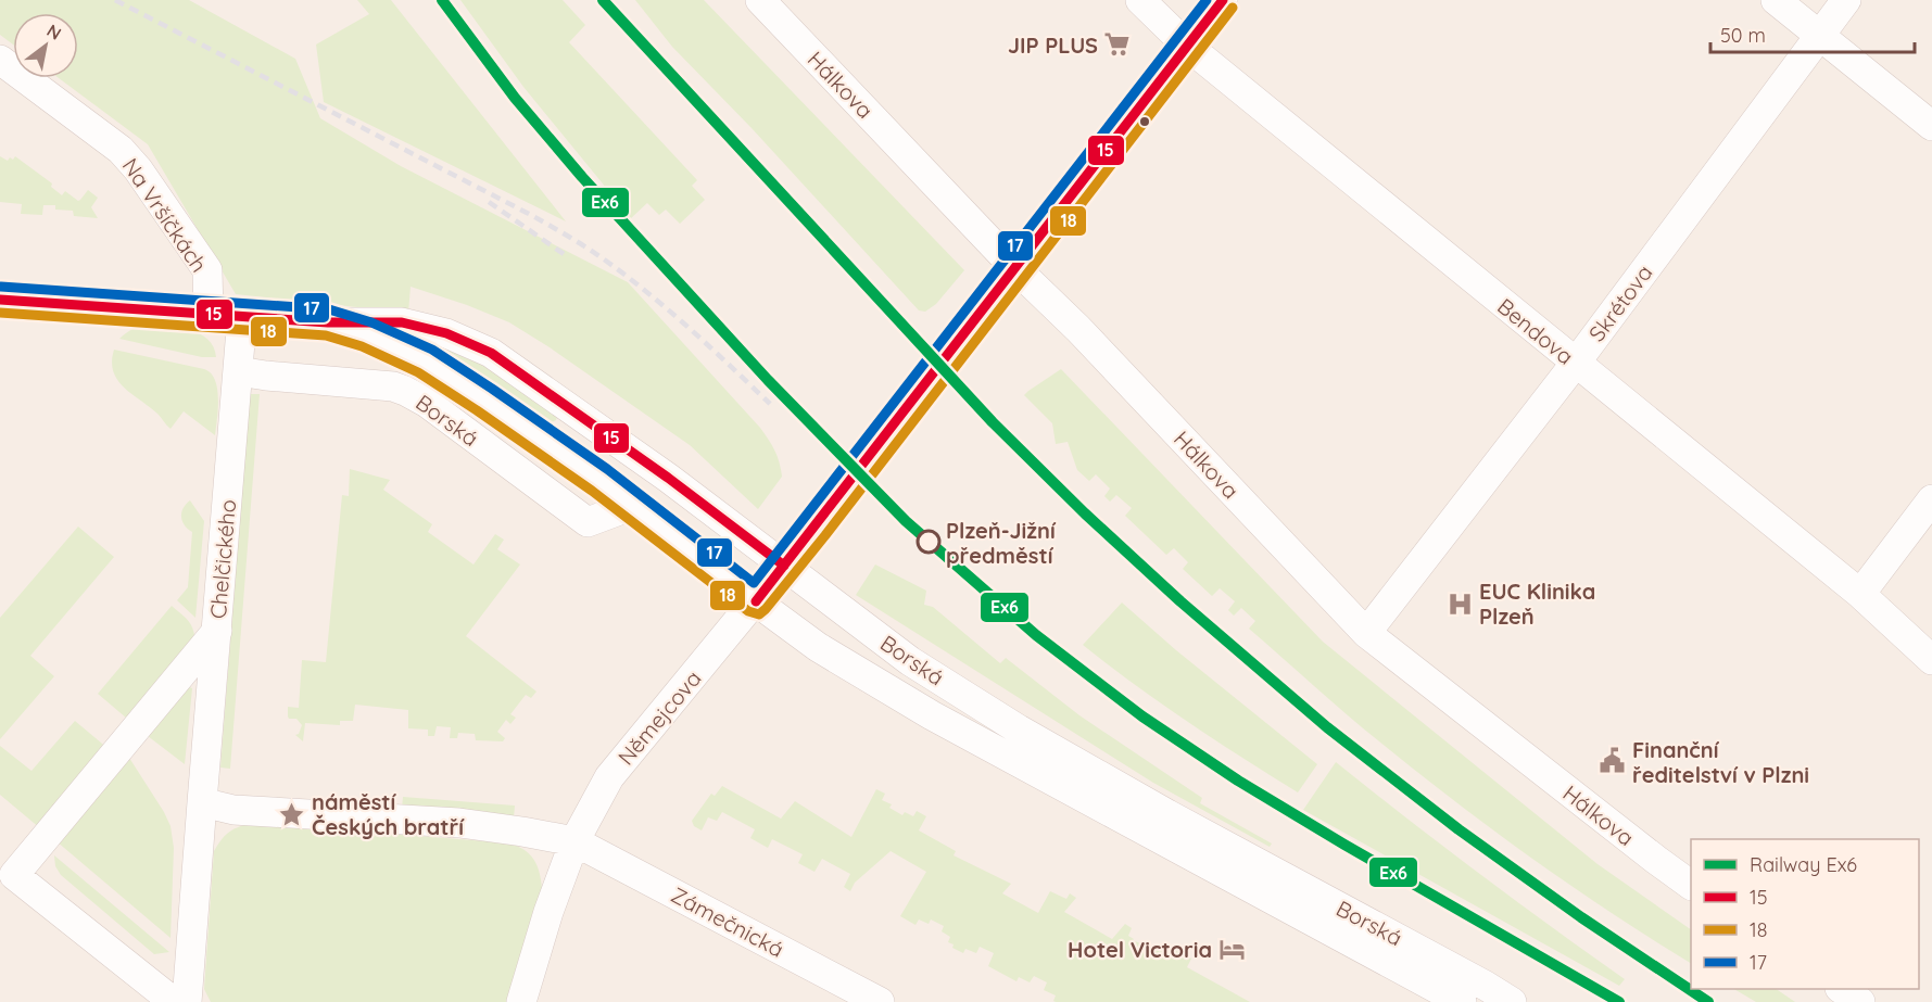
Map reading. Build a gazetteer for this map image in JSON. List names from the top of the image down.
{
  "streets": {
    "street": [
      "Hálkova",
      "Na Vršíčkách",
      "Skrétova",
      "Bendova",
      "Borská",
      "Chelčického",
      "Němejcova",
      "Zámečnická"
    ]
  },
  "crossings": [
    ["Hálkova", "Skrétova"],
    ["Hálkova", "Němejcova"],
    ["Na Vršíčkách", "Borská"],
    ["Skrétova", "Bendova"],
    ["Bendova", "Němejcova"],
    ["Borská", "Chelčického"],
    ["Borská", "Němejcova"],
    ["Němejcova", "Zámečnická"]
  ],
  "places": {
    "supermarket": ["JIP PLUS"],
    "other": ["Plzeň-Jižní předměstí"],
    "hospital": ["EUC Klinika Plzeň"],
    "public building": ["Finanční ředitelství v Plzni"],
    "place": ["náměstí Českých bratří"],
    "hotel": ["Hotel Victoria"]
  },
  "lines": [
    "rail line Ex6",
    "transit line 15",
    "transit line 17",
    "transit line 18"
  ],
  "legend": [
    "Railway Ex6",
    "15",
    "18",
    "17"
  ],
  "scale_bar": "50 m",
  "north": "top right"
}
